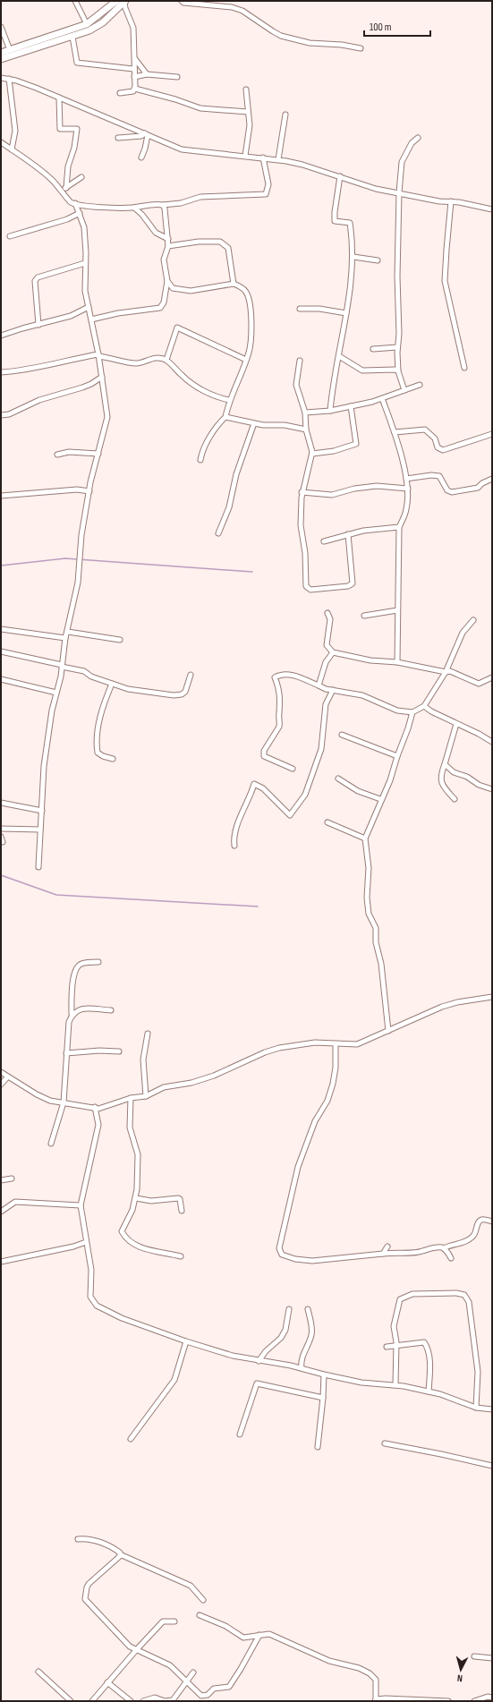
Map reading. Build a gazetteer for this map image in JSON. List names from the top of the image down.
{
  "scale_bar": "100 m",
  "north": "bottom"
}
